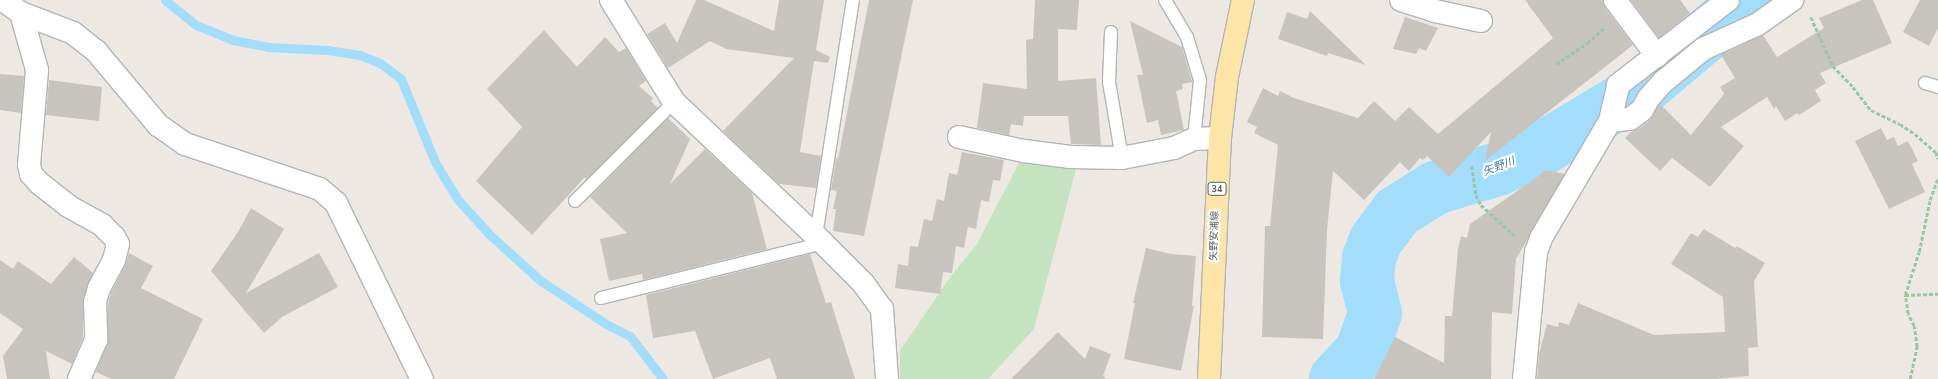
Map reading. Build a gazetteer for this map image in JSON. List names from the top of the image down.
{
  "streets": {
    "main road": ["34", "矢野安浦線"]
  },
  "water": ["矢野川"]
}
